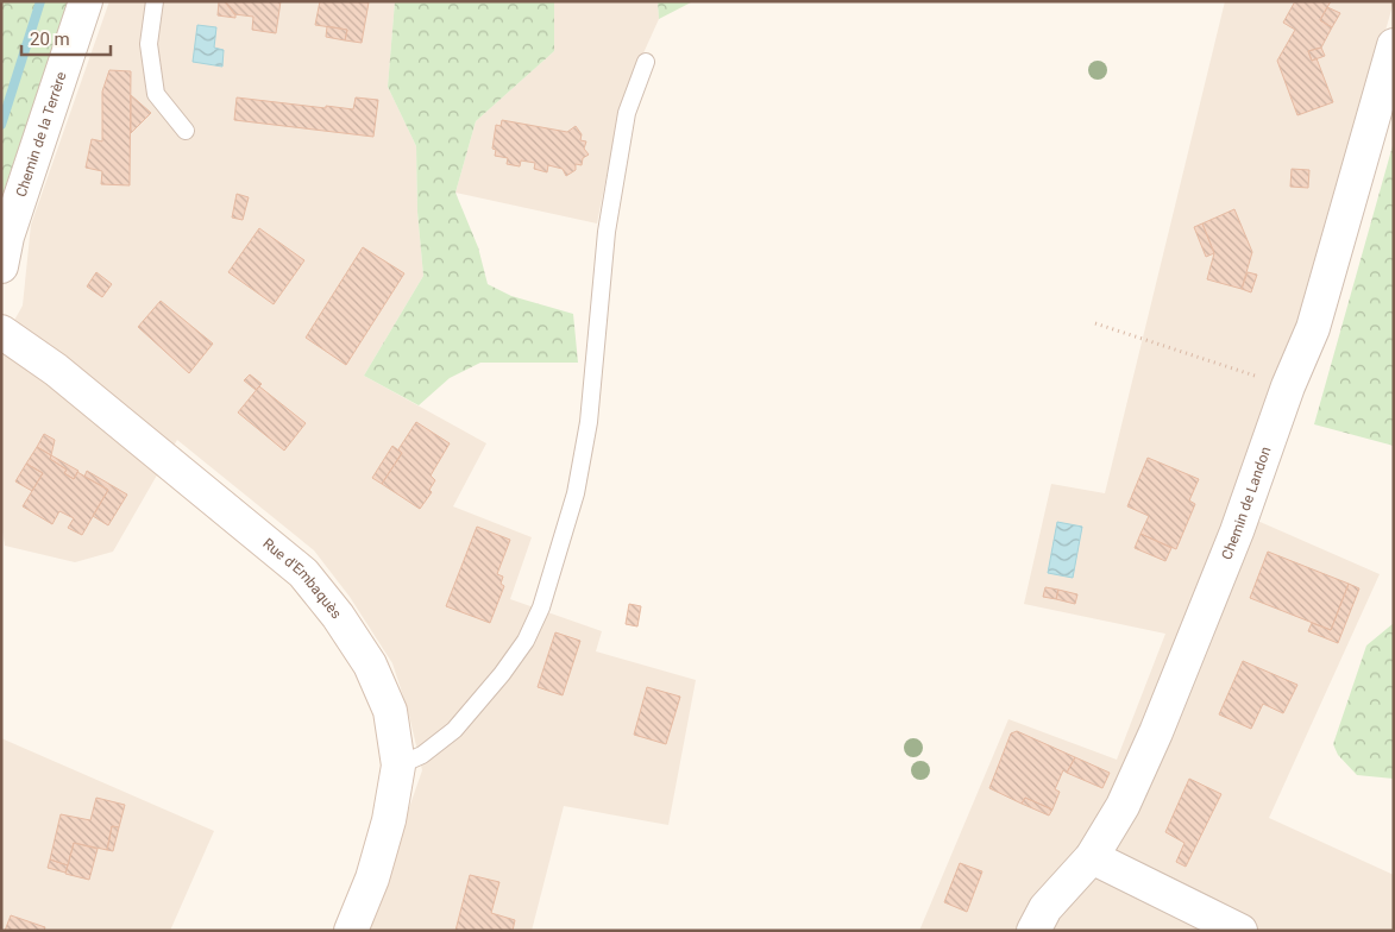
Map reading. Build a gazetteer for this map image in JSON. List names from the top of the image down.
{
  "streets": {
    "street": ["Chemin de la Terrère", "Chemin de Landon", "Rue d'Embaquès"]
  },
  "scale_bar": "20 m"
}
